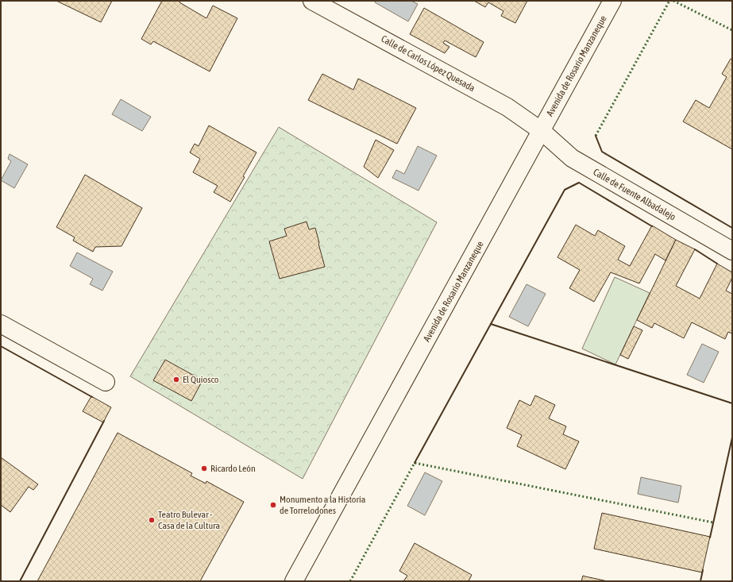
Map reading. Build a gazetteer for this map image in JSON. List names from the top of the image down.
{
  "streets": {
    "street": ["Calle de Carlos López Quesada", "Avenida de Rosario Manzaneque", "Calle de Fuente Albadalejo"]
  },
  "crossings": [
    ["Calle de Carlos López Quesada", "Avenida de Rosario Manzaneque"],
    ["Calle de Carlos López Quesada", "Calle de Fuente Albadalejo"],
    ["Avenida de Rosario Manzaneque", "Calle de Fuente Albadalejo"]
  ],
  "places": [
    "El Quiosco",
    "Ricardo León",
    "Monumento a la Historia de Torrelodones",
    "Teatro Bulevar - Casa de la Cultura"
  ]
}
